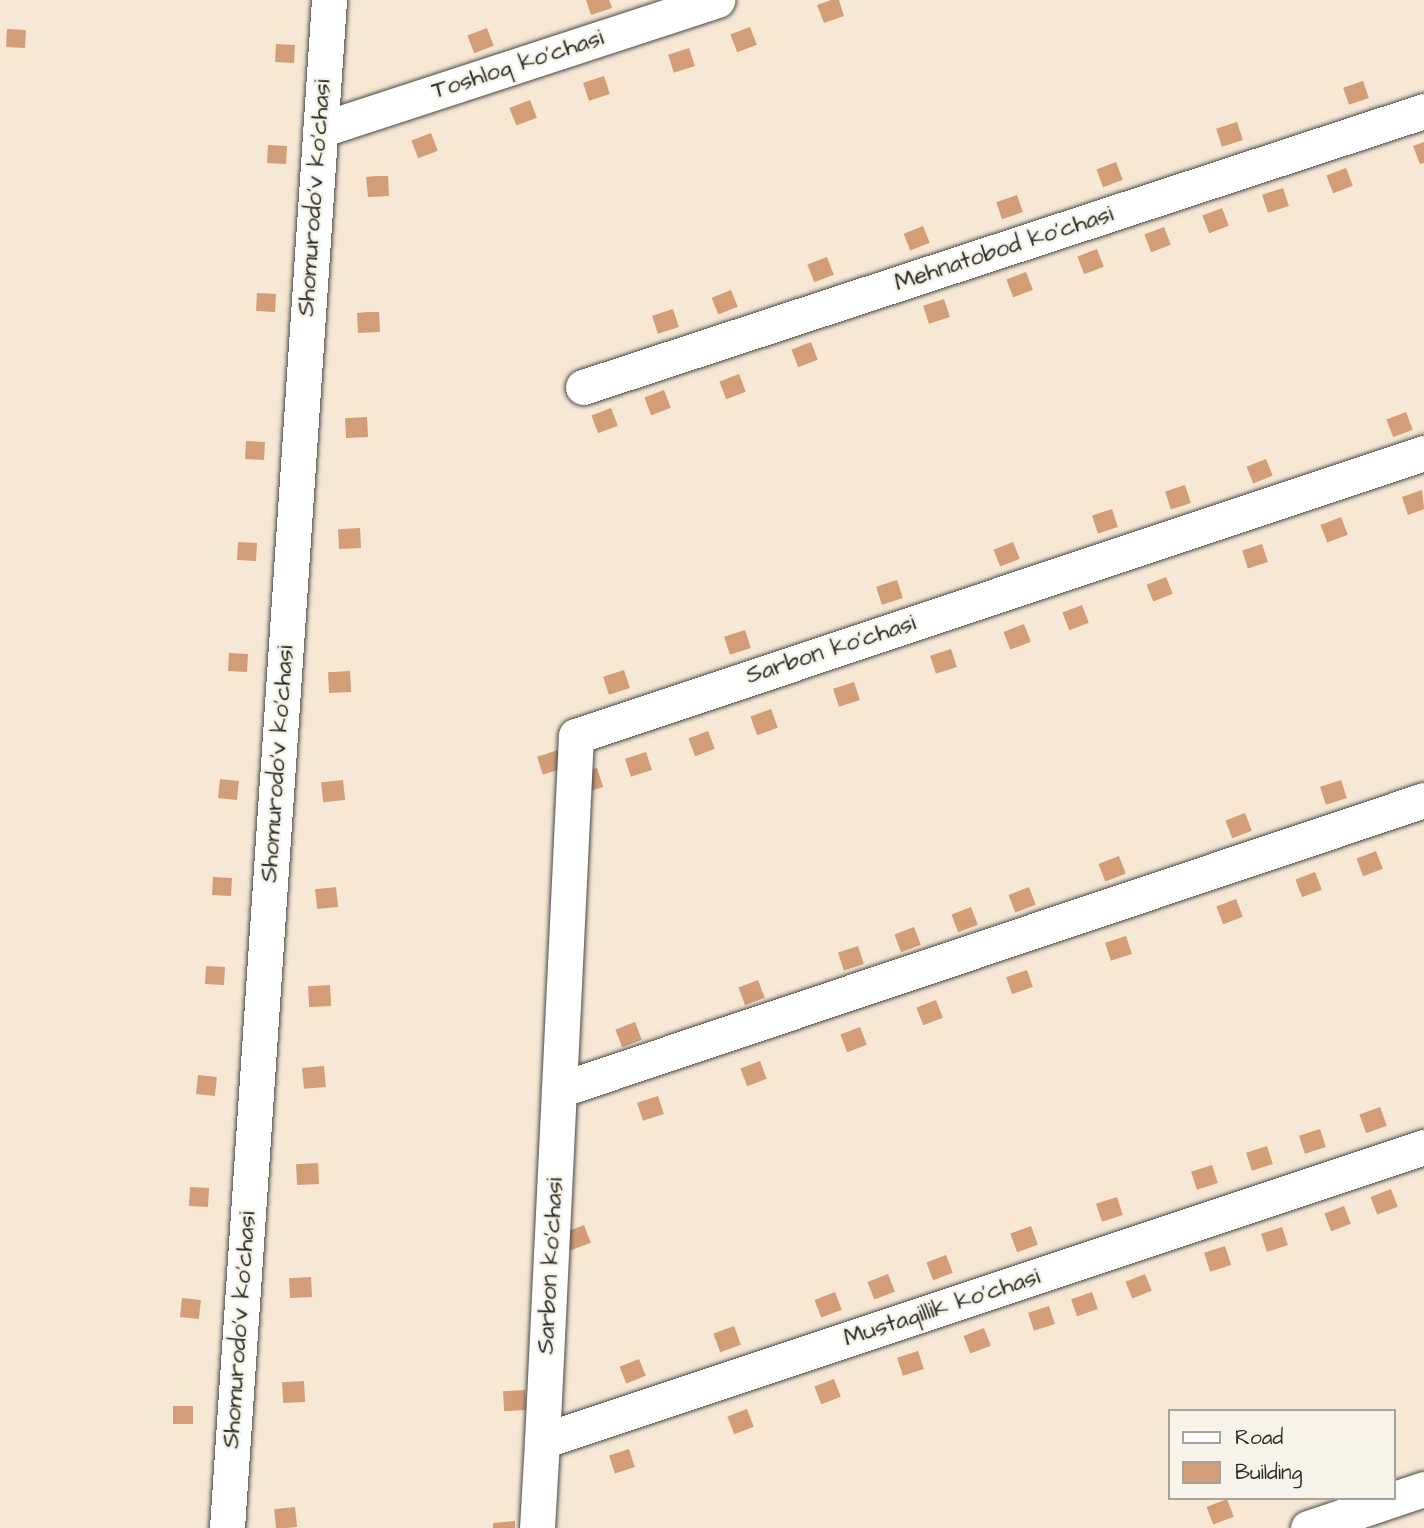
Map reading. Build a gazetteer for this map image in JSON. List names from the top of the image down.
{
  "streets": {
    "street": [
      "Toshloq ko'chasi",
      "Shomurodo'v ko'chasi",
      "Mehnatobod ko'chasi",
      "Sarbon ko'chasi",
      "Mustaqillik ko'chasi"
    ]
  },
  "crossings": [
    ["Toshloq ko'chasi", "Shomurodo'v ko'chasi"],
    ["Sarbon ko'chasi", "Mustaqillik ko'chasi"]
  ],
  "legend": ["Road", "Building"]
}
